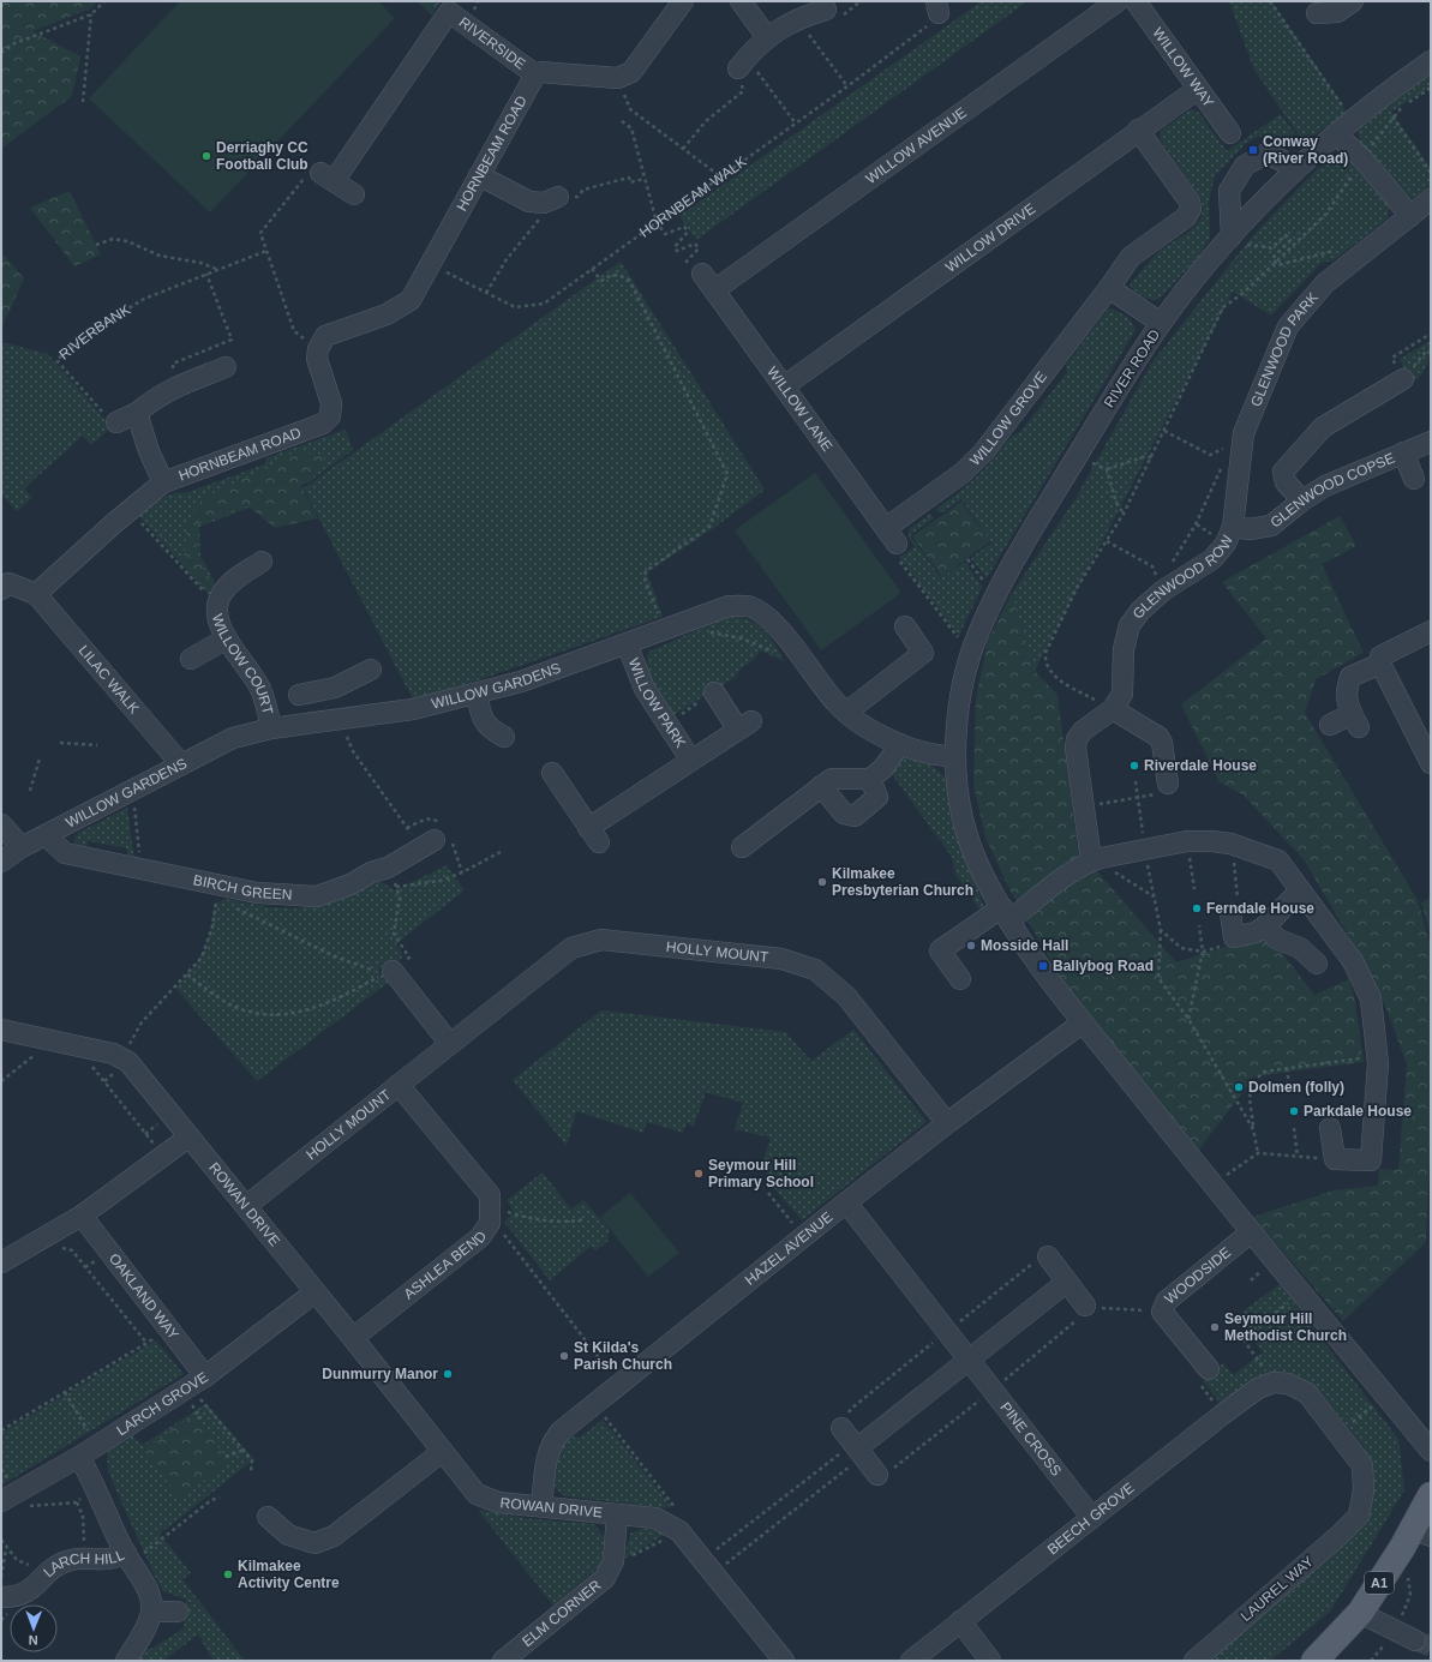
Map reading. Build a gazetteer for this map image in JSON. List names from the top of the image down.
{
  "streets": {
    "main road": ["A1"],
    "street": [
      "RIVERSIDE",
      "WILLOW WAY",
      "WILLOW AVENUE",
      "HORNBEAM ROAD",
      "WILLOW DRIVE",
      "GLENWOOD PARK",
      "RIVER ROAD",
      "WILLOW LANE",
      "WILLOW GROVE",
      "GLENWOOD COPSE",
      "GLENWOOD ROW",
      "WILLOW COURT",
      "LILAC WALK",
      "WILLOW GARDENS",
      "WILLOW PARK",
      "BIRCH GREEN",
      "HOLLY MOUNT",
      "ROWAN DRIVE",
      "HAZEL AVENUE",
      "ASHLEA BEND",
      "WOODSIDE",
      "OAKLAND WAY",
      "LARCH GROVE",
      "PINE CROSS",
      "BEECH GROVE",
      "LARCH HILL",
      "LAUREL WAY",
      "ELM CORNER"
    ],
    "path": ["HORNBEAM WALK", "RIVERBANK"]
  },
  "crossings": [
    ["RIVERSIDE", "HORNBEAM ROAD"],
    ["WILLOW WAY", "WILLOW DRIVE"],
    ["WILLOW AVENUE", "WILLOW LANE"],
    ["HORNBEAM ROAD", "HORNBEAM WALK"],
    ["WILLOW DRIVE", "WILLOW LANE"],
    ["WILLOW DRIVE", "WILLOW GROVE"],
    ["GLENWOOD PARK", "GLENWOOD COPSE"],
    ["GLENWOOD PARK", "GLENWOOD ROW"],
    ["RIVER ROAD", "WILLOW GARDENS"],
    ["WILLOW LANE", "WILLOW GROVE"],
    ["GLENWOOD COPSE", "GLENWOOD ROW"],
    ["WILLOW COURT", "WILLOW GARDENS"],
    ["LILAC WALK", "WILLOW GARDENS"],
    ["WILLOW GARDENS", "WILLOW PARK"],
    ["WILLOW GARDENS", "BIRCH GREEN"],
    ["HOLLY MOUNT", "ROWAN DRIVE"],
    ["HOLLY MOUNT", "HAZEL AVENUE"],
    ["ROWAN DRIVE", "HAZEL AVENUE"],
    ["ROWAN DRIVE", "ASHLEA BEND"],
    ["ROWAN DRIVE", "LARCH GROVE"],
    ["ROWAN DRIVE", "ELM CORNER"],
    ["HAZEL AVENUE", "PINE CROSS"],
    ["OAKLAND WAY", "LARCH GROVE"],
    ["LARCH GROVE", "LARCH HILL"],
    ["PINE CROSS", "BEECH GROVE"]
  ],
  "places": {
    "transit": ["Conway (River Road)", "Ballybog Road"],
    "other": [
      "Derriaghy CC Football Club",
      "Riverdale House",
      "Kilmakee Presbyterian Church",
      "Ferndale House",
      "Mosside Hall",
      "Dolmen (folly)",
      "Parkdale House",
      "Seymour Hill Primary School",
      "Seymour Hill Methodist Church",
      "St Kilda's Parish Church",
      "Dunmurry Manor",
      "Kilmakee Activity Centre"
    ]
  },
  "north": "bottom"
}
